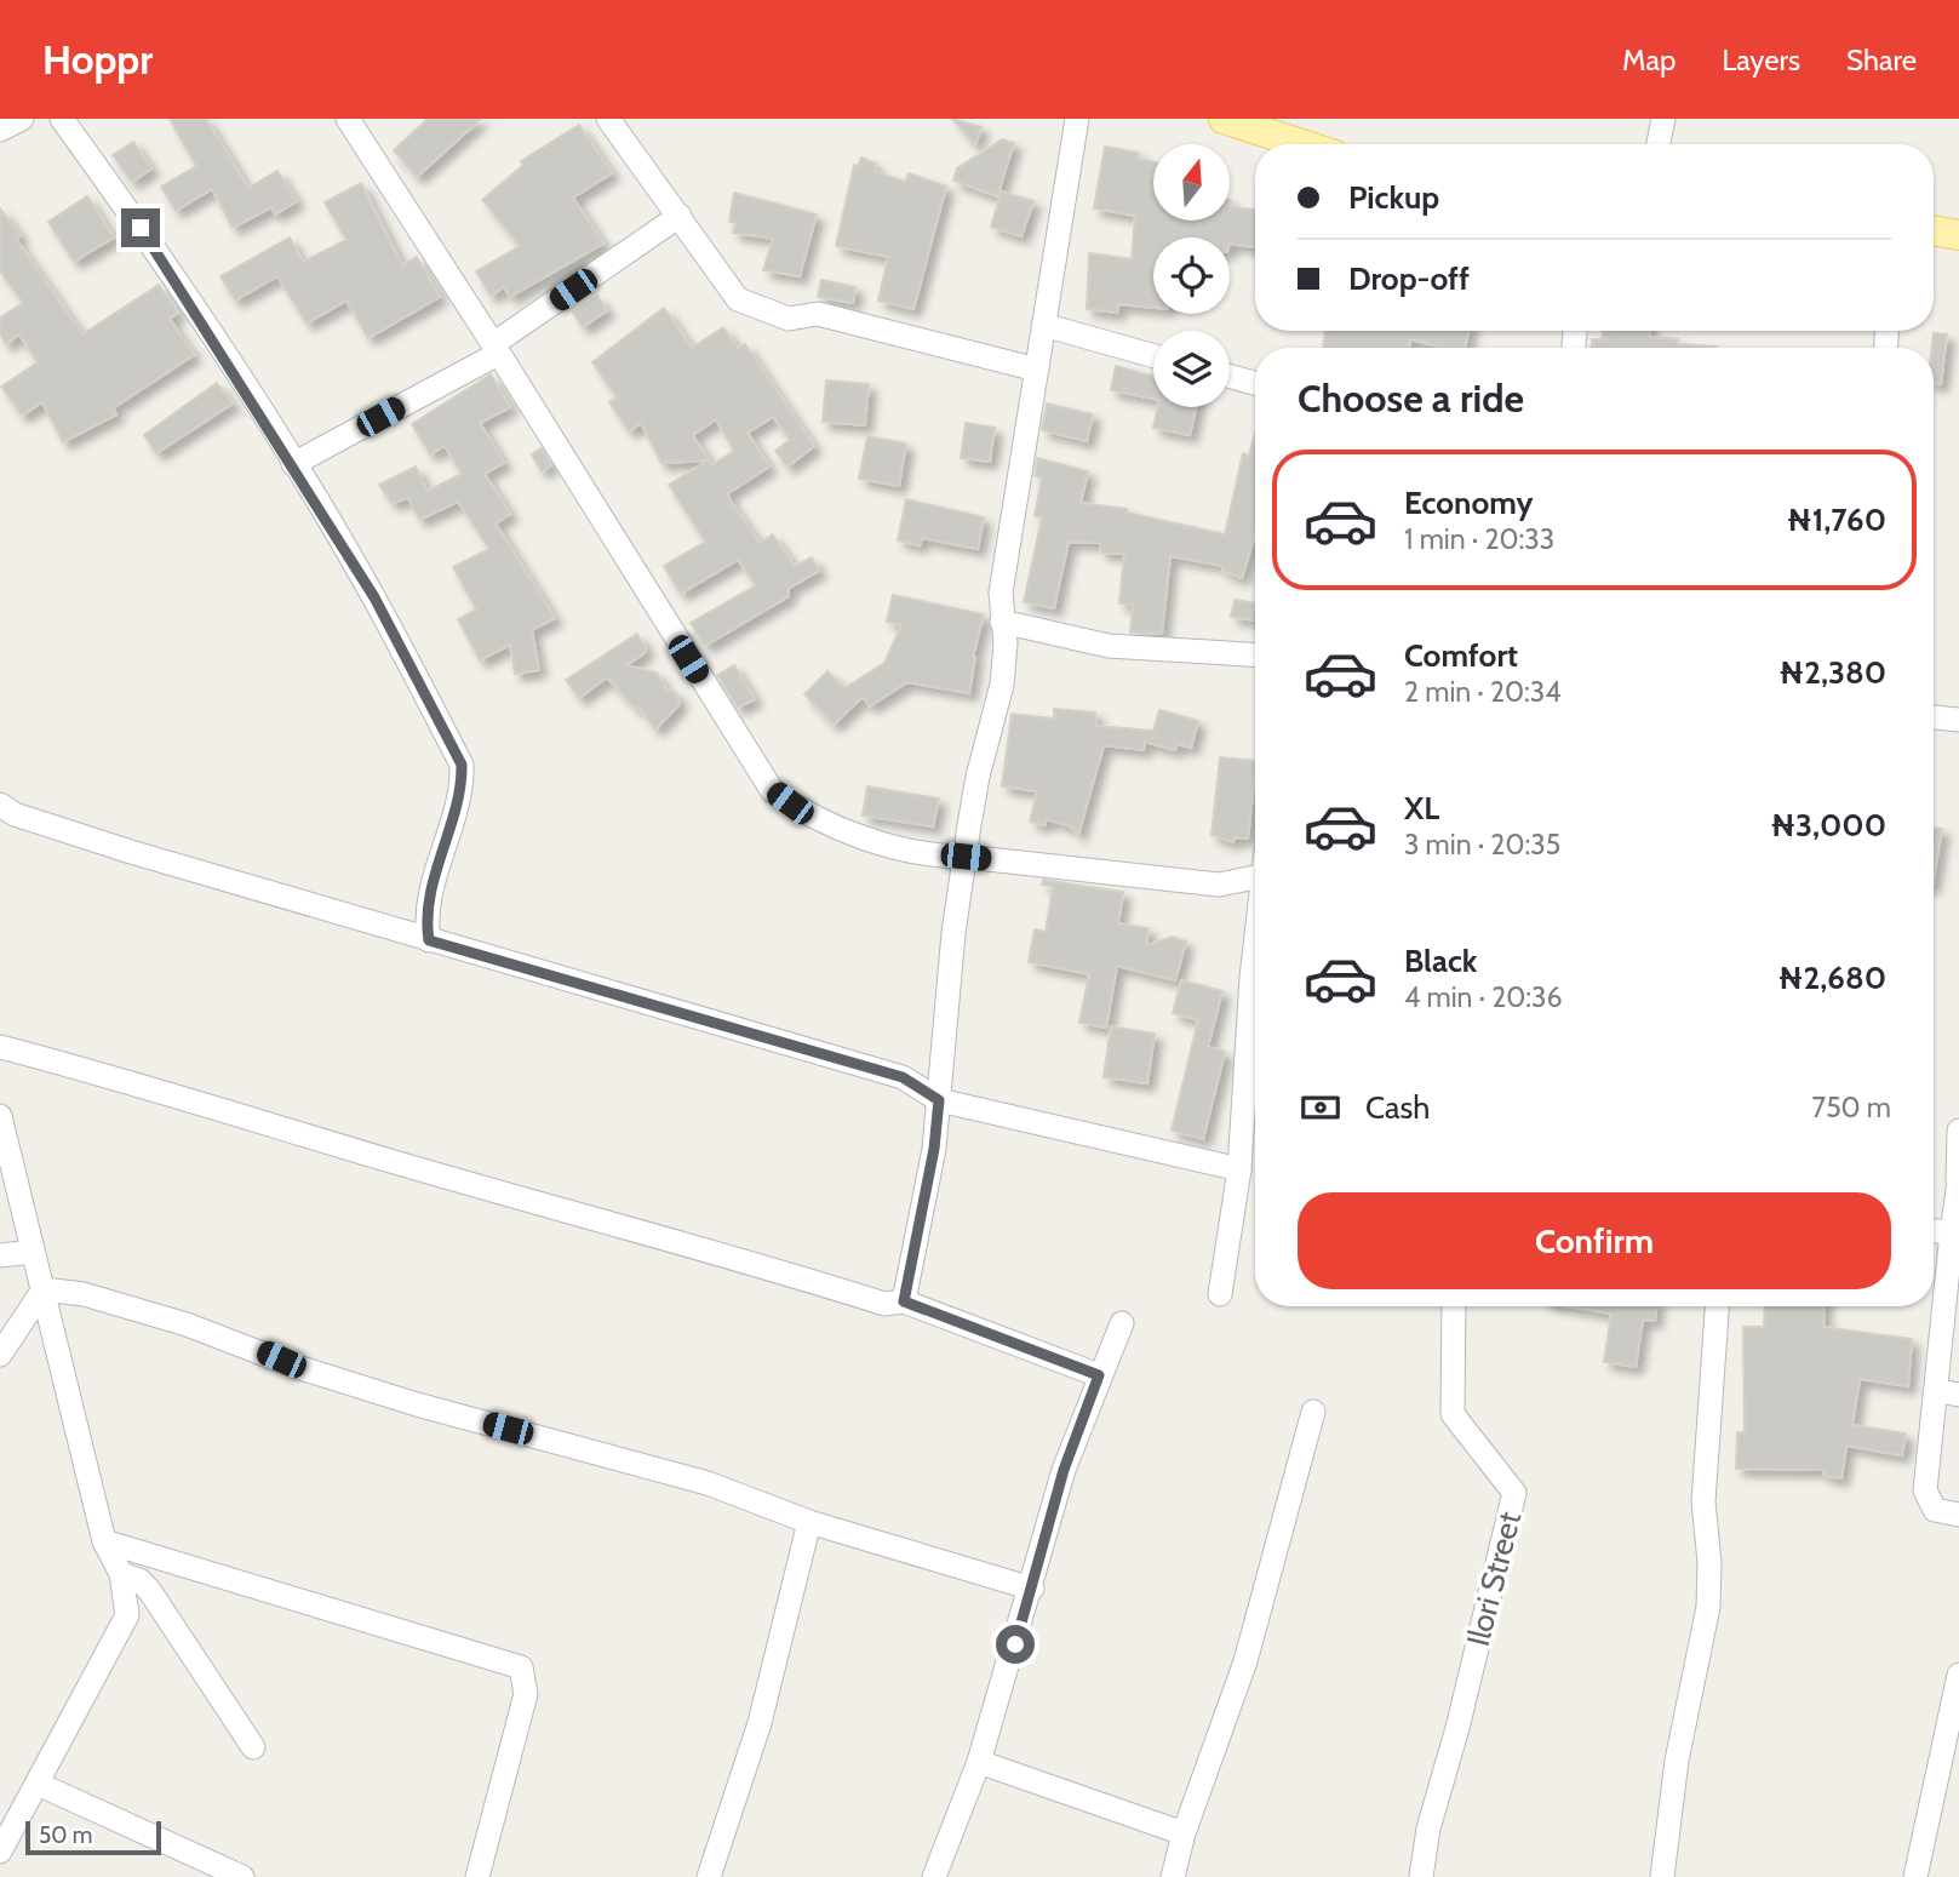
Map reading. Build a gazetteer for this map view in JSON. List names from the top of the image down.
{
  "streets": {
    "street": ["Ilori Street"]
  },
  "scale_bar": "50 m",
  "north": "top",
  "page": {
    "header": "Hoppr",
    "nav": ["Map", "Layers", "Share"],
    "banner": ["Pickup", "Drop-off"],
    "heading": "Choose a ride",
    "list": [
      {
        "name": "Economy",
        "note": "1 min · 20:33",
        "value": "₦1,760"
      },
      {
        "name": "Comfort",
        "note": "2 min · 20:34",
        "value": "₦2,380"
      },
      {
        "name": "XL",
        "note": "3 min · 20:35",
        "value": "₦3,000"
      },
      {
        "name": "Black",
        "note": "4 min · 20:36",
        "value": "₦2,680"
      }
    ],
    "pay": ["Cash", "750 m"],
    "buttons": "Confirm",
    "scale": "50 m"
  }
}
